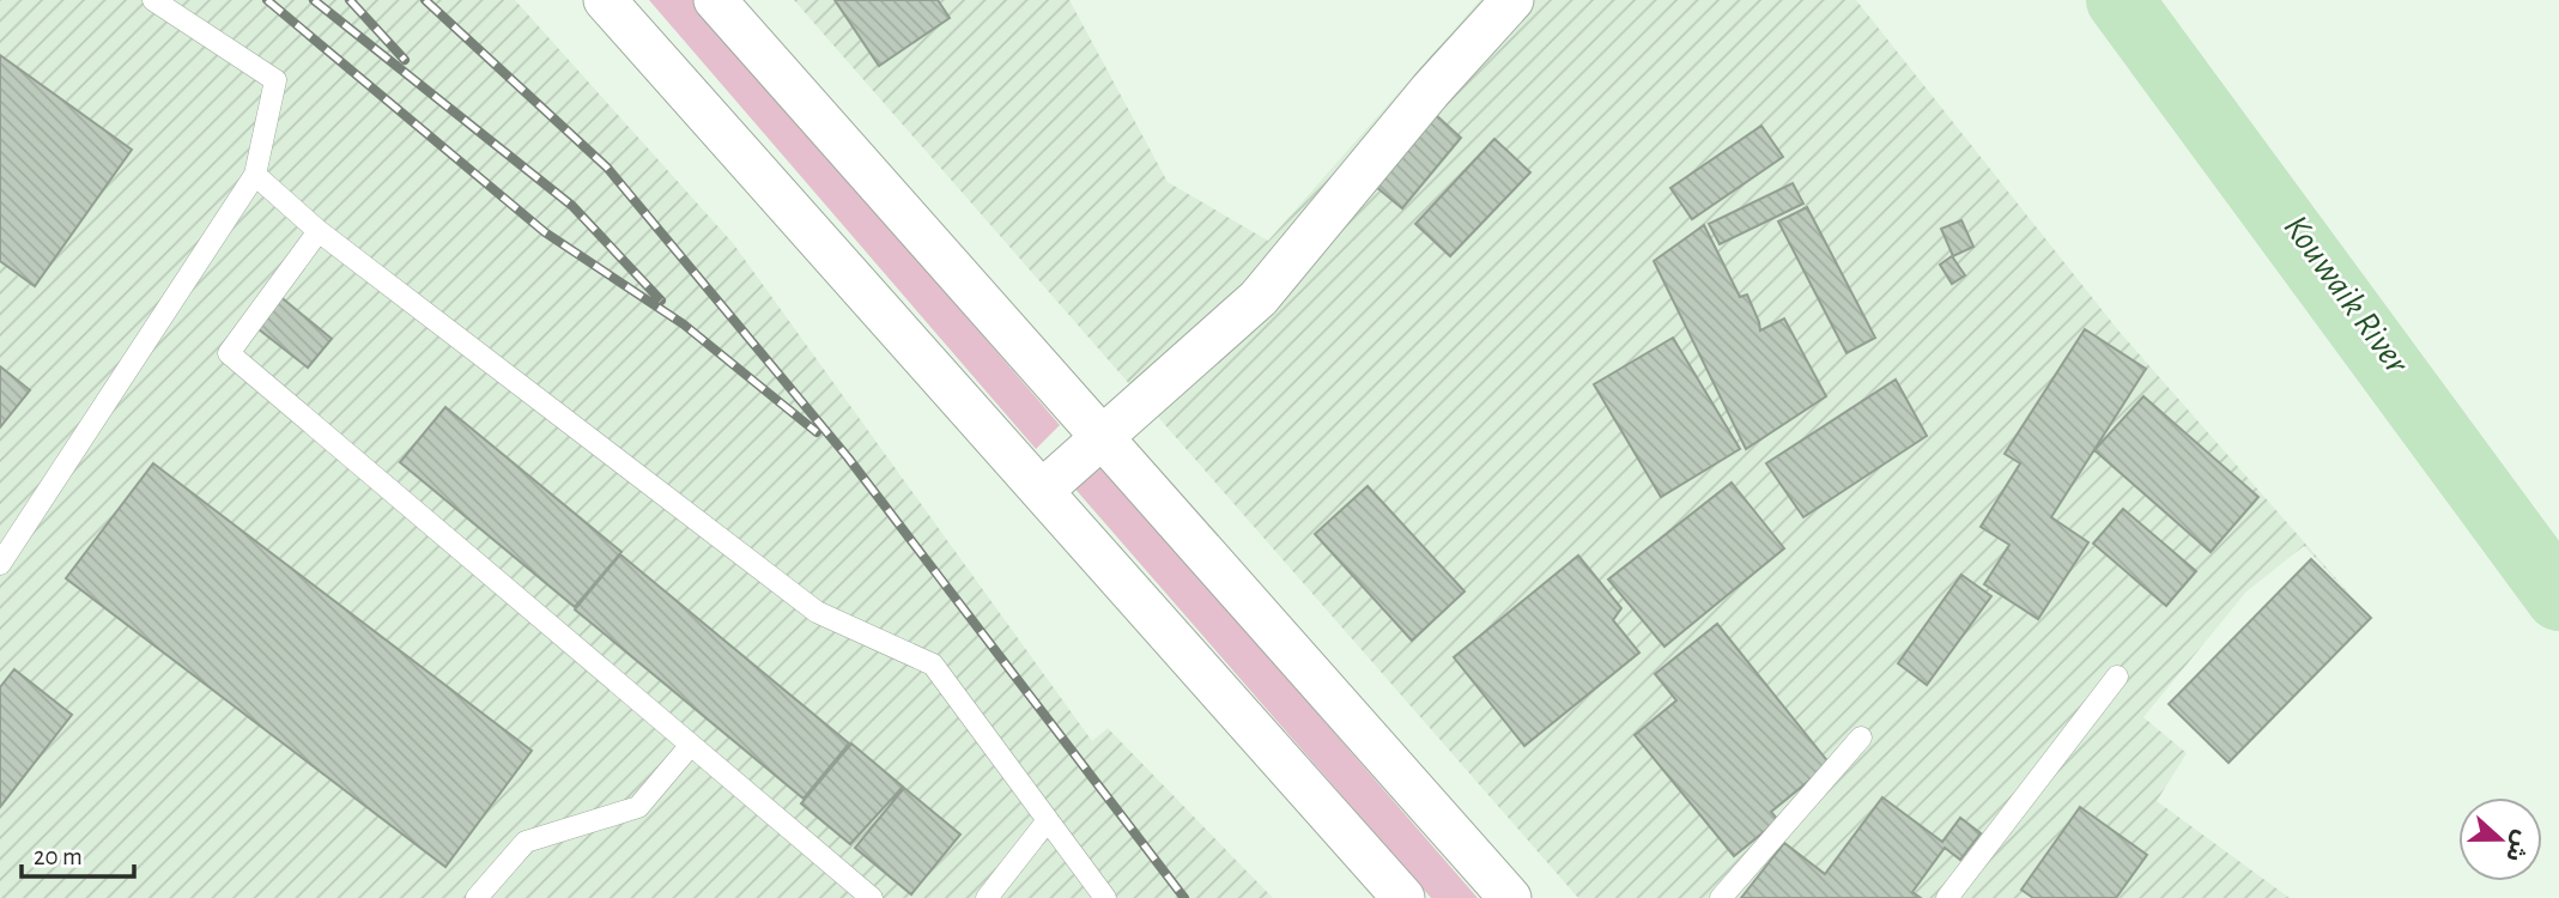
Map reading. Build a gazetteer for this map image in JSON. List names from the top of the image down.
{
  "water": ["Kouwaik River"],
  "scale_bar": "20 m",
  "north": "right"
}
